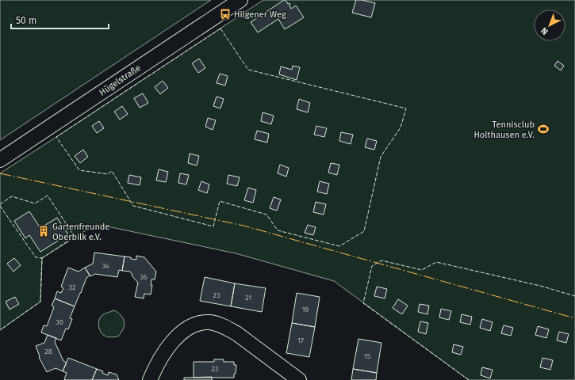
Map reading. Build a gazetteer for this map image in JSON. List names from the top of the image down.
{
  "streets": {
    "street": ["Hügelstraße"]
  },
  "places": {
    "bus stop": ["Hilgener Weg"],
    "sports": ["Tennisclub Holthausen e.V."],
    "building": ["Gartenfreunde Oberbilk e.V."]
  },
  "house_numbers": [
    "34",
    "36",
    "32",
    "23",
    "21",
    "19",
    "30",
    "17",
    "28",
    "15",
    "23"
  ],
  "scale_bar": "50 m",
  "north": "bottom left"
}
